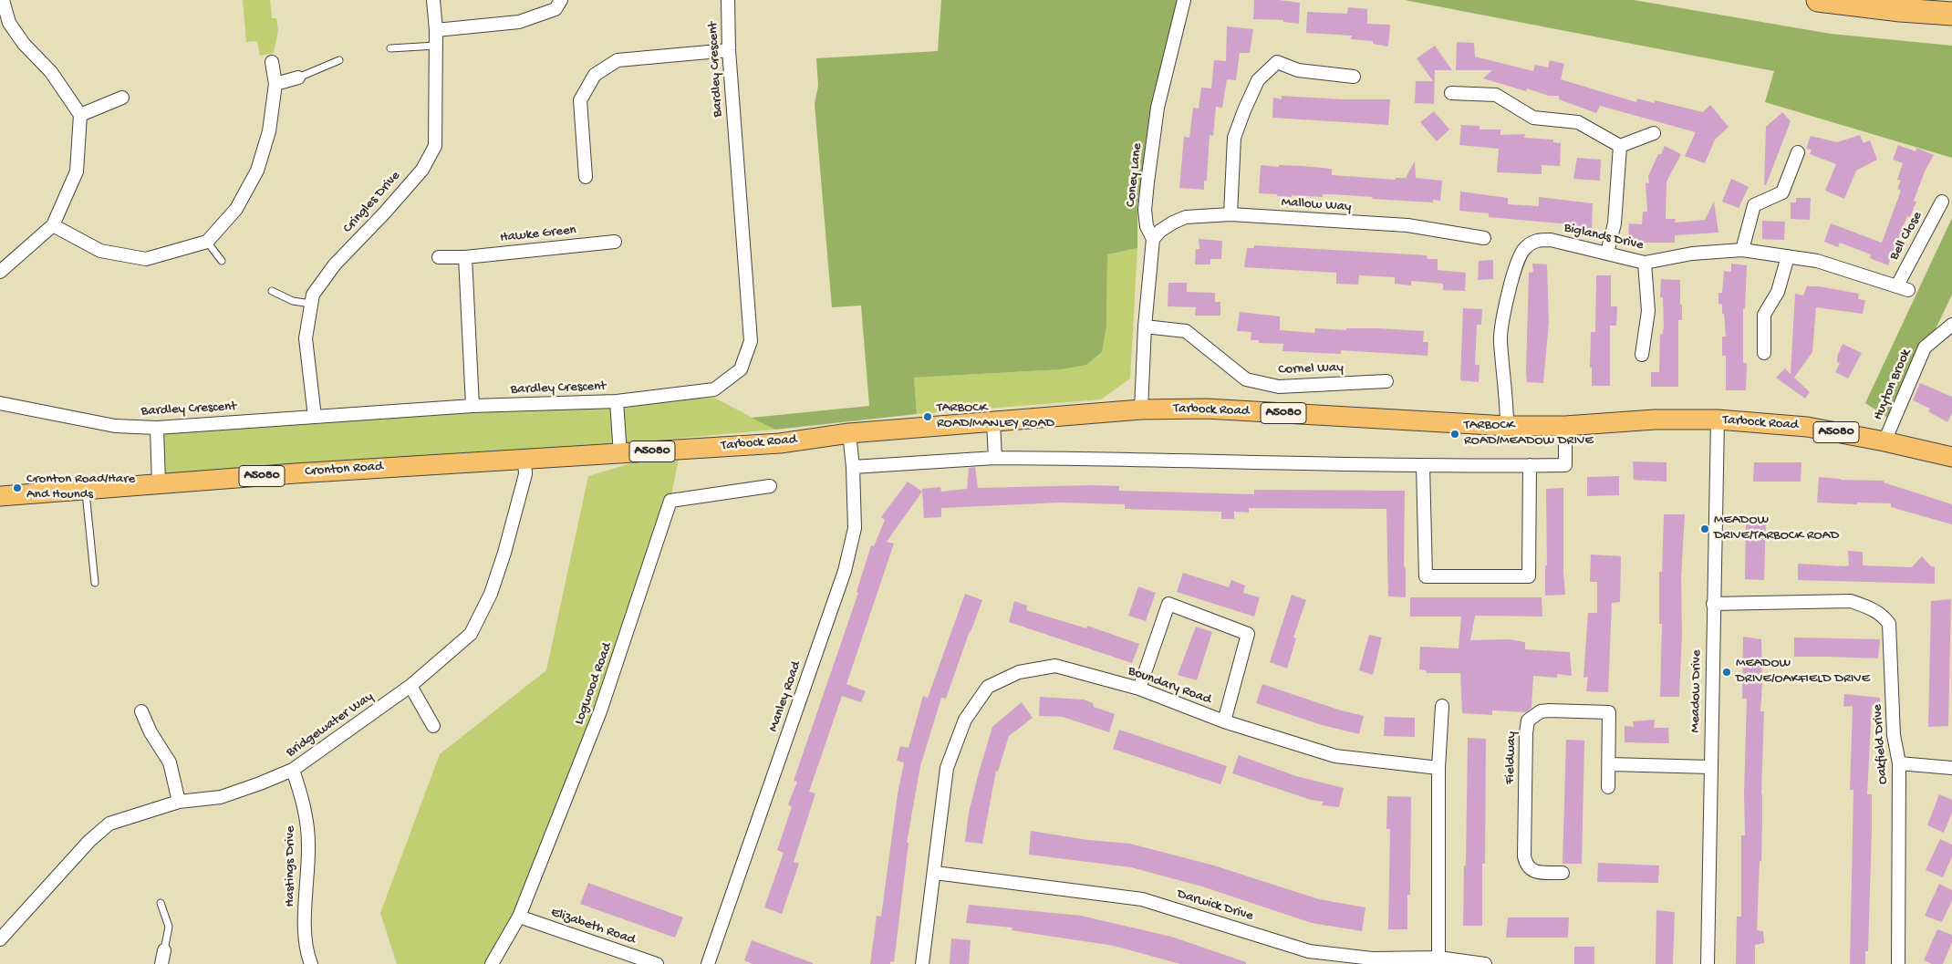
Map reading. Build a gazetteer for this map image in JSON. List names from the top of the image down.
{
  "streets": {
    "main road": ["Tarbock Road", "A5080", "Cronton Road"],
    "street": [
      "Bardley Crescent",
      "Coney Lane",
      "Cringles Drive",
      "Mallow Way",
      "Hawke Green",
      "Bell Close",
      "Biglands Drive",
      "Cornel Way",
      "Huyton Brook",
      "Logwood Road",
      "Boundary Road",
      "Meadow Drive",
      "Manley Road",
      "Bridgewater Way",
      "Oakfield Drive",
      "Fieldway",
      "Hastings Drive",
      "Darwick Drive",
      "Elizabeth Road"
    ]
  },
  "crossings": [
    ["Bardley Crescent", "Cringles Drive"],
    ["Coney Lane", "Mallow Way"],
    ["Coney Lane", "Cornel Way"],
    ["Coney Lane", "Tarbock Road"],
    ["Bell Close", "Biglands Drive"],
    ["Biglands Drive", "Tarbock Road"],
    ["Huyton Brook", "Tarbock Road"],
    ["Tarbock Road", "Cronton Road"],
    ["Tarbock Road", "Meadow Drive"],
    ["Tarbock Road", "Manley Road"],
    ["Tarbock Road", "Bridgewater Way"],
    ["Cronton Road", "Bridgewater Way"],
    ["Logwood Road", "Elizabeth Road"],
    ["Boundary Road", "Darwick Drive"],
    ["Meadow Drive", "Oakfield Drive"],
    ["Bridgewater Way", "Hastings Drive"]
  ],
  "places": [
    "TARBOCK ROAD/MANLEY ROAD",
    "TARBOCK ROAD/MEADOW DRIVE",
    "Cronton Road/Hare And Hounds",
    "MEADOW DRIVE/TARBOCK ROAD",
    "MEADOW DRIVE/OAKFIELD DRIVE"
  ]
}
